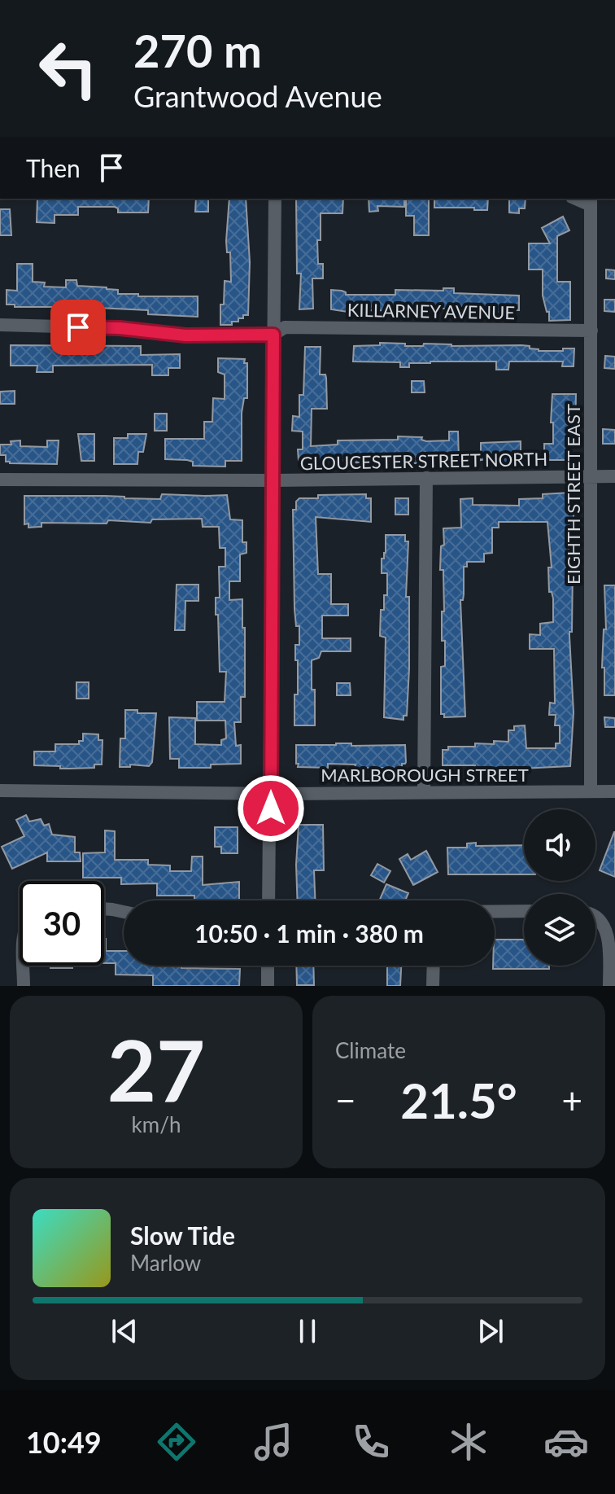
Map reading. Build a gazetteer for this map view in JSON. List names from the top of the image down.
{
  "streets": {
    "street": [
      "KILLARNEY AVENUE",
      "GLOUCESTER STREET NORTH",
      "EIGHTH STREET EAST",
      "MARLBOROUGH STREET"
    ]
  },
  "crossings": [
    ["KILLARNEY AVENUE", "EIGHTH STREET EAST"],
    ["GLOUCESTER STREET NORTH", "EIGHTH STREET EAST"],
    ["EIGHTH STREET EAST", "MARLBOROUGH STREET"]
  ],
  "page": {
    "turn": ["270 m", "Grantwood Avenue"],
    "then": "Then",
    "limit": "30",
    "trip": "10:50 · 1 min · 380 m",
    "tile": [
      ["27", "km/h"],
      "Climate"
    ],
    "heat": ["−", "21.5°", "+"],
    "song": ["Slow Tide", "Marlow"],
    "tabs": "10:49"
  }
}
